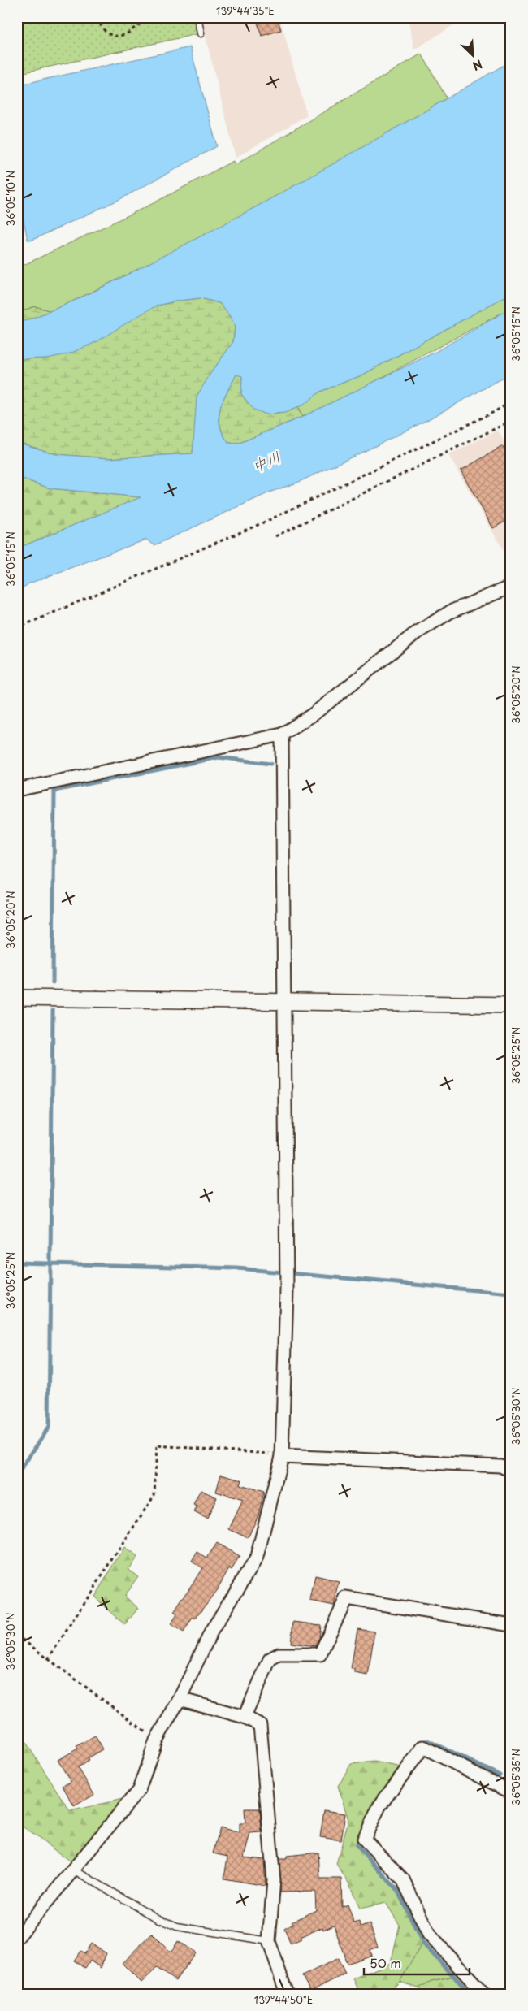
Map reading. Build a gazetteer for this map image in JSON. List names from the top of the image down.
{
  "water": ["中川"],
  "scale_bar": "50 m",
  "north": "bottom right",
  "coordinates": [
    "139°44'35\"E",
    "36°05'10\"N",
    "36°05'15\"N",
    "36°05'20\"N",
    "36°05'25\"N",
    "36°05'30\"N",
    "36°05'35\"N",
    "139°44'50\"E"
  ]
}
